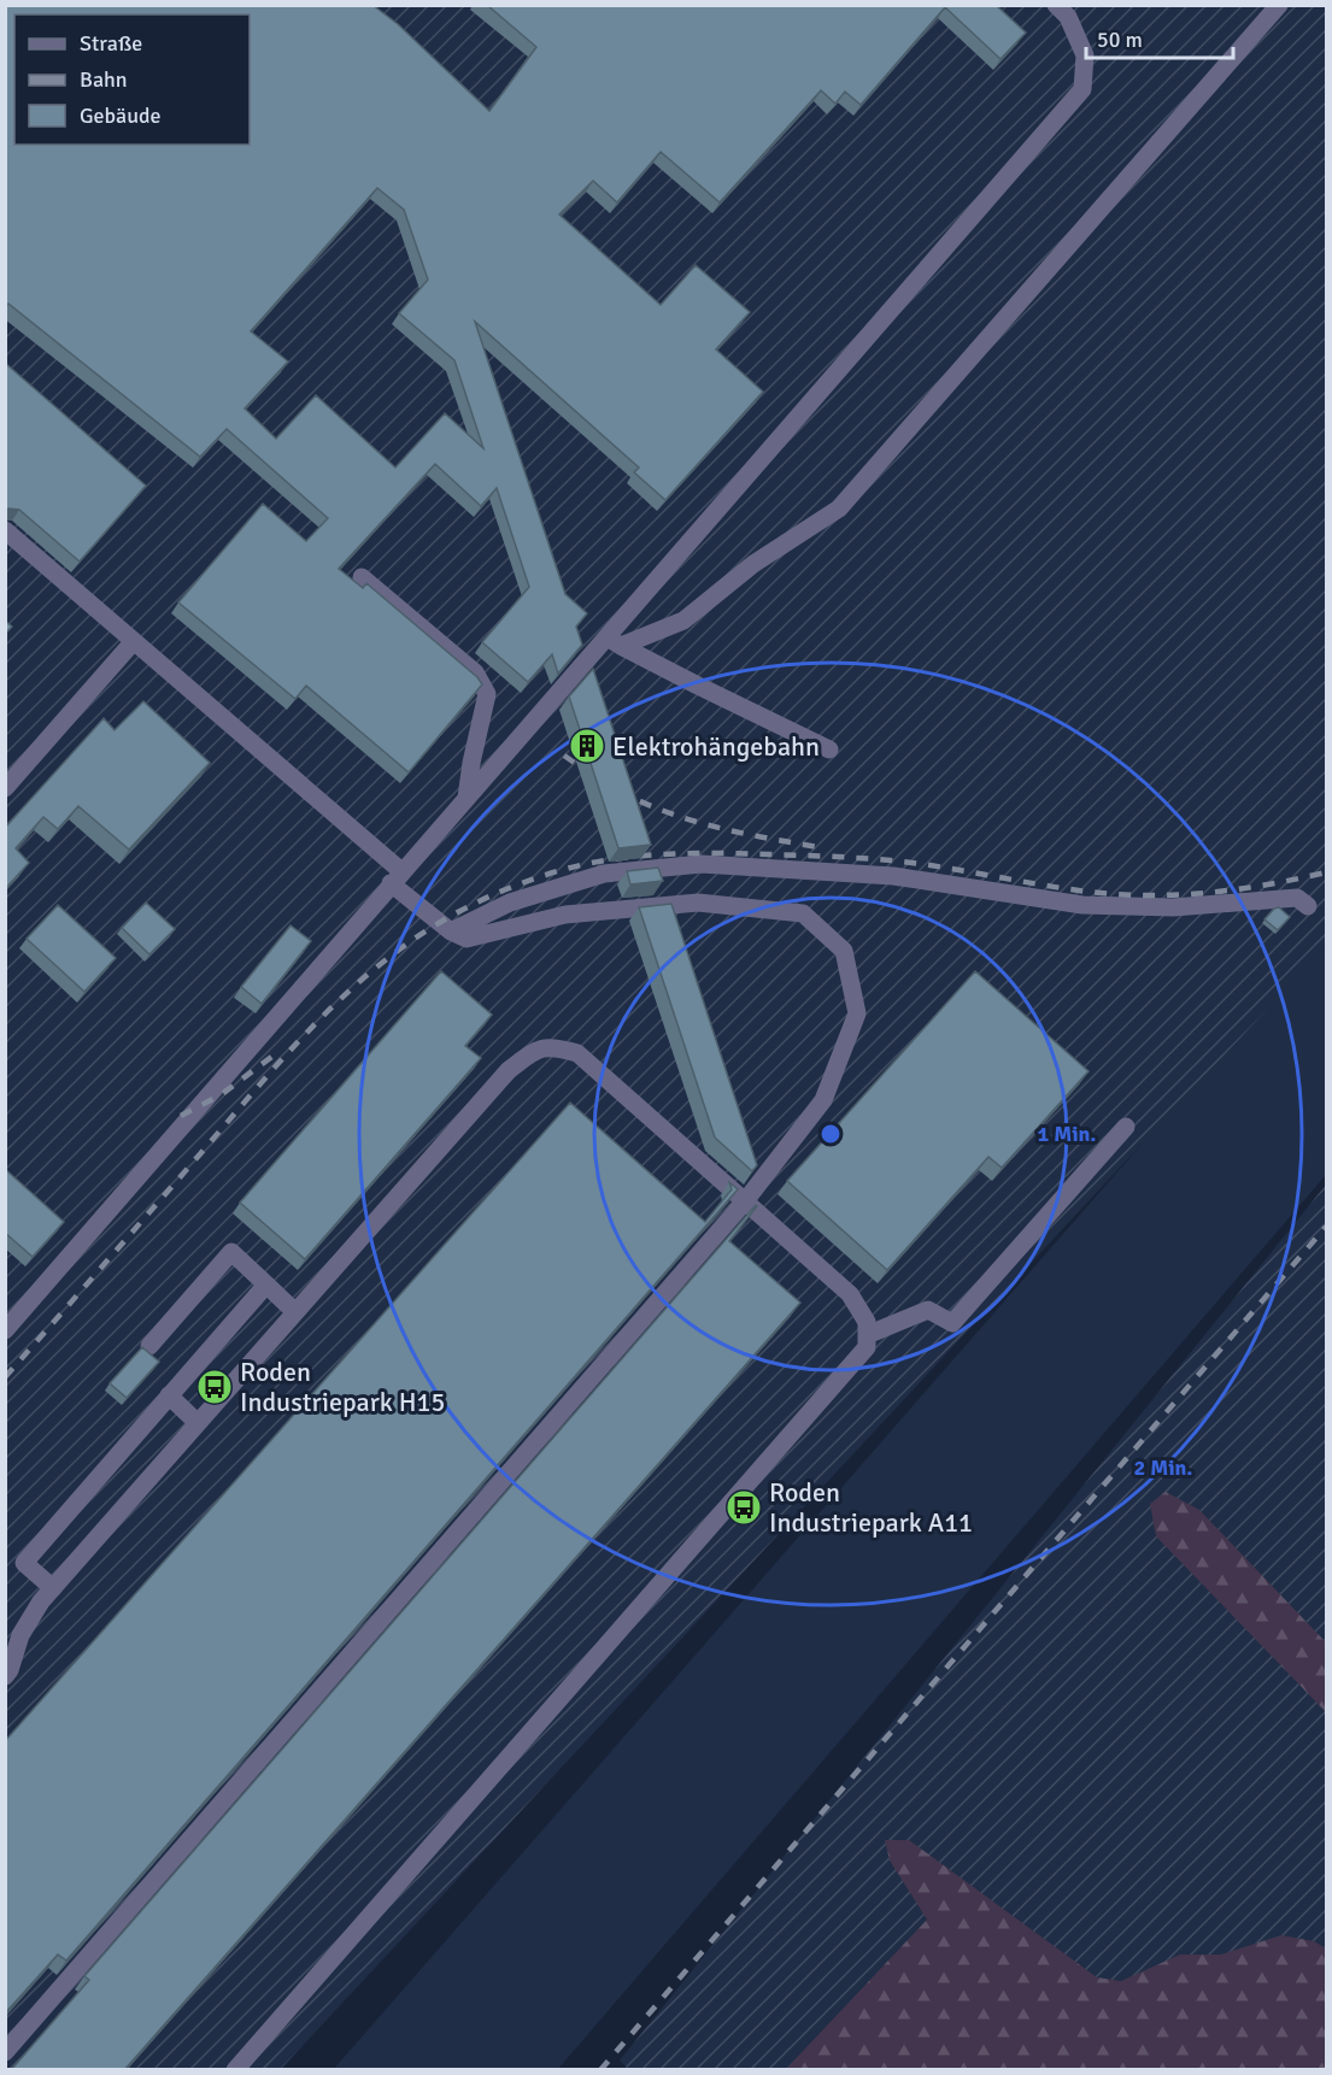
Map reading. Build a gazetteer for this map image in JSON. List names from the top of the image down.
{
  "places": {
    "building": ["Elektrohängebahn"],
    "bus stop": ["Roden Industriepark H15", "Roden Industriepark A11"]
  },
  "legend": ["Straße", "Bahn", "Gebäude"],
  "scale_bar": "50 m",
  "rings": ["1 Min.", "2 Min."]
}
